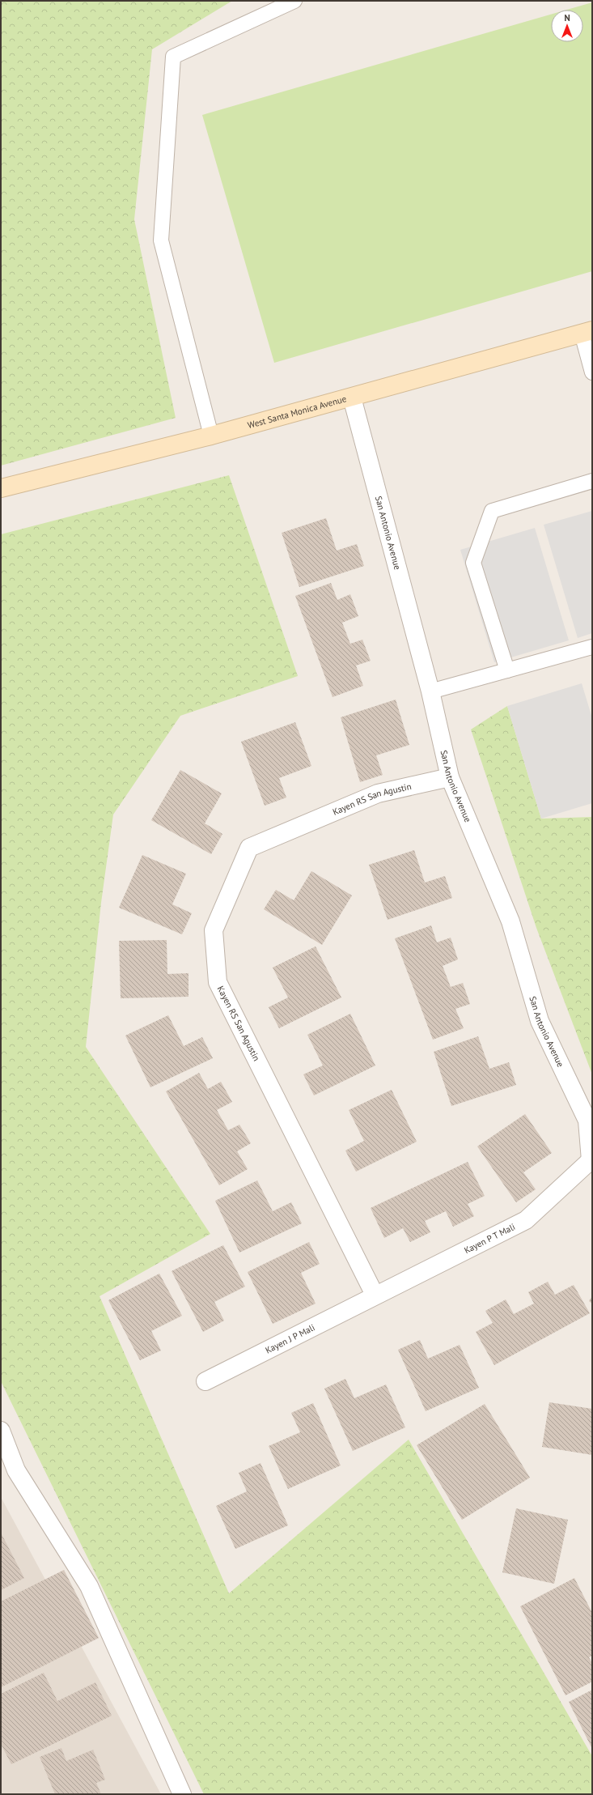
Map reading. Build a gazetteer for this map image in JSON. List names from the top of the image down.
{
  "streets": {
    "main road": ["West Santa Monica Avenue"],
    "street": [
      "San Antonio Avenue",
      "Kayen RS San Agustin",
      "Kayen P T Mali",
      "Kayen J P Mali"
    ]
  },
  "crossings": [
    ["West Santa Monica Avenue", "San Antonio Avenue"],
    ["San Antonio Avenue", "Kayen RS San Agustin"],
    ["San Antonio Avenue", "Kayen P T Mali"],
    ["Kayen RS San Agustin", "Kayen P T Mali"],
    ["Kayen RS San Agustin", "Kayen J P Mali"],
    ["Kayen P T Mali", "Kayen J P Mali"]
  ],
  "north": "top"
}
